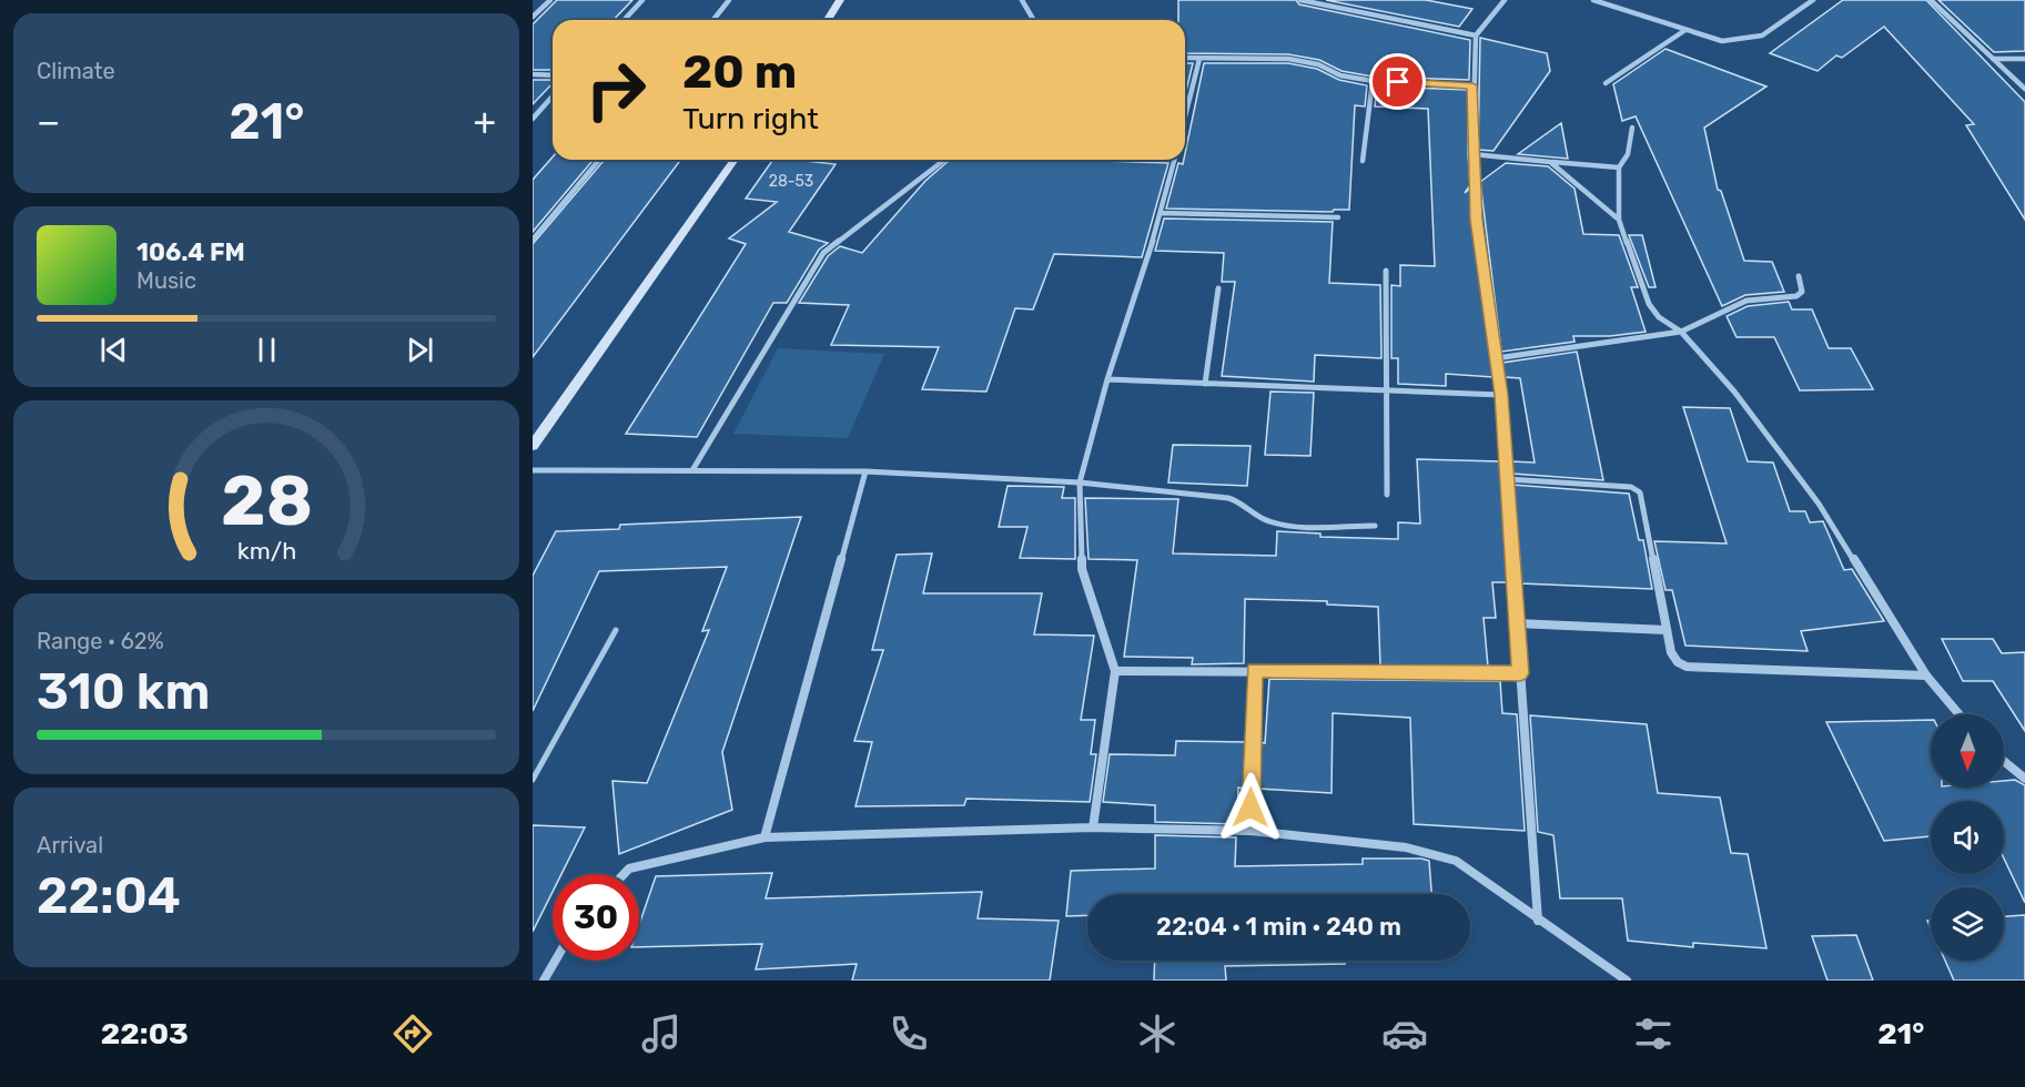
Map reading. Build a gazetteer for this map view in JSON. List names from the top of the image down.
{
  "house_numbers": ["28-53"],
  "north": "bottom",
  "page": {
    "tile": [
      "Climate",
      ["Range · 62%", "310 km"],
      ["Arrival", "22:04"]
    ],
    "turn": ["20 m", "Turn right"],
    "heat": ["−", "21°", "+"],
    "song": ["106.4 FM", "Music"],
    "limit": "30",
    "trip": "22:04 · 1 min · 240 m",
    "tabs": ["22:03", "21°"],
    "gauge": ["28", "km/h"]
  }
}
